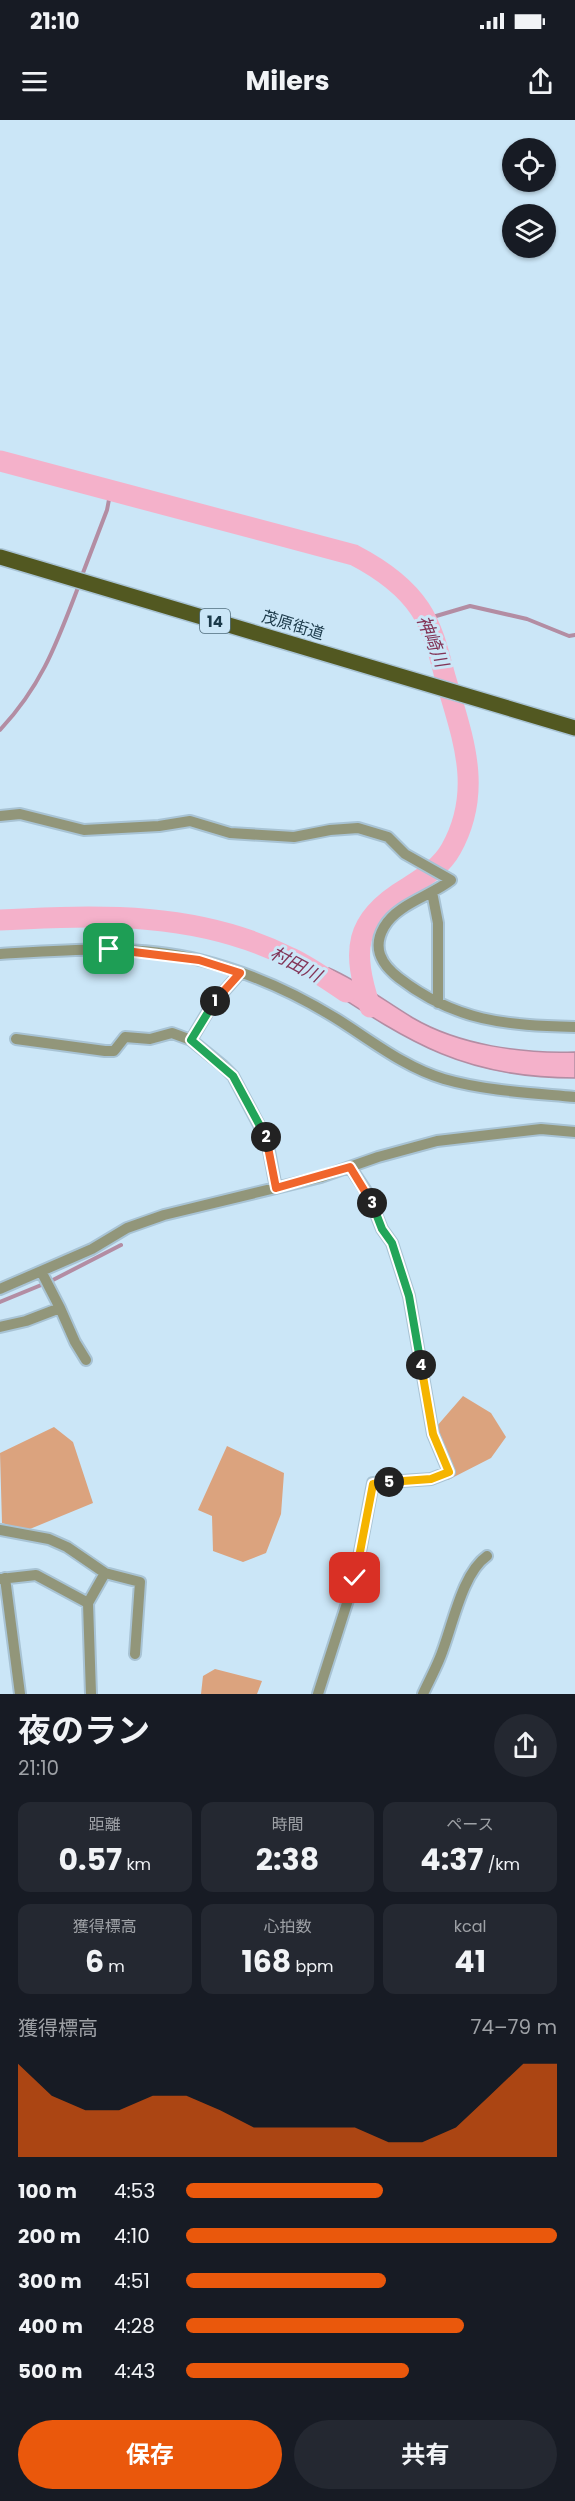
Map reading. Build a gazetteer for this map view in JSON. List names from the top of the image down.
{
  "streets": {
    "main road": ["14", "茂原街道"]
  },
  "water": ["神崎川", "村田川"],
  "page": {
    "status": "21:10",
    "header": "Milers",
    "pins": [
      "1",
      "2",
      "3",
      "4",
      "5"
    ],
    "heading": ["夜のラン", "21:10"],
    "stats": [
      ["距離", "0.57 km"],
      ["時間", "2:38"],
      ["ペース", "4:37 /km"],
      ["獲得標高", "6 m"],
      ["心拍数", "168 bpm"],
      ["kcal", "41"]
    ],
    "chart": ["獲得標高", "74–79 m"],
    "list": [
      {
        "name": "100 m",
        "note": "4:53"
      },
      {
        "name": "200 m",
        "note": "4:10"
      },
      {
        "name": "300 m",
        "note": "4:51"
      },
      {
        "name": "400 m",
        "note": "4:28"
      },
      {
        "name": "500 m",
        "note": "4:43"
      }
    ],
    "buttons": ["保存", "共有"]
  }
}
